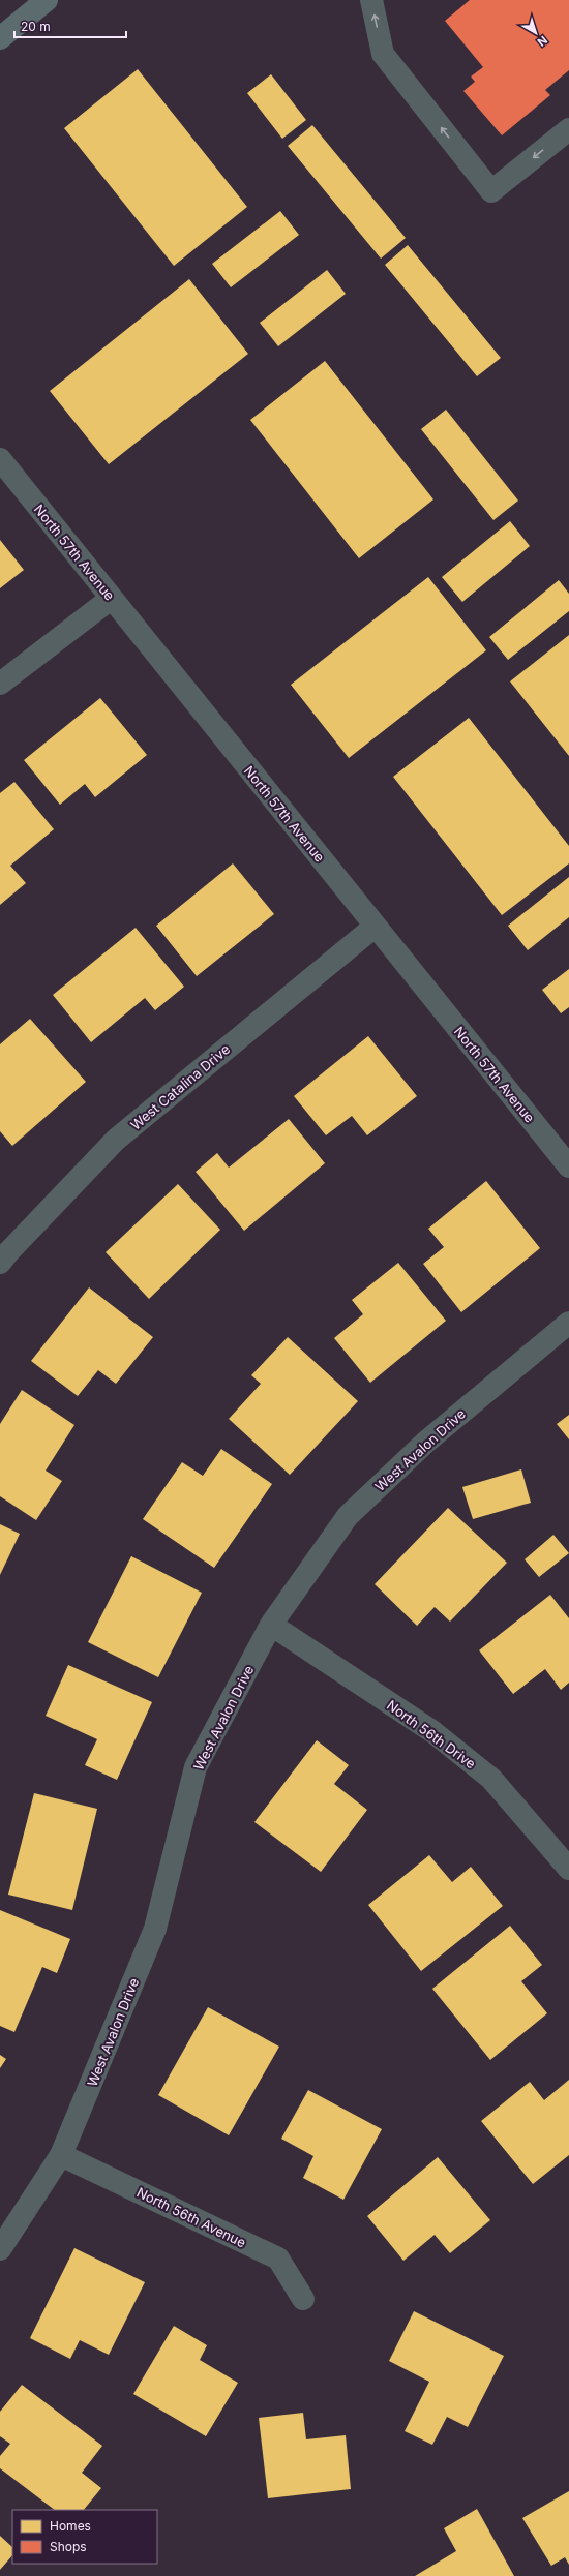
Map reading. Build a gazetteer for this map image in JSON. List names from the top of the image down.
{
  "streets": {
    "street": [
      "North 57th Avenue",
      "West Catalina Drive",
      "West Avalon Drive",
      "North 56th Drive",
      "North 56th Avenue"
    ]
  },
  "crossings": [
    ["North 57th Avenue", "West Catalina Drive"],
    ["West Avalon Drive", "North 56th Drive"],
    ["West Avalon Drive", "North 56th Avenue"]
  ],
  "legend": ["Homes", "Shops"],
  "scale_bar": "20 m",
  "north": "bottom right"
}
